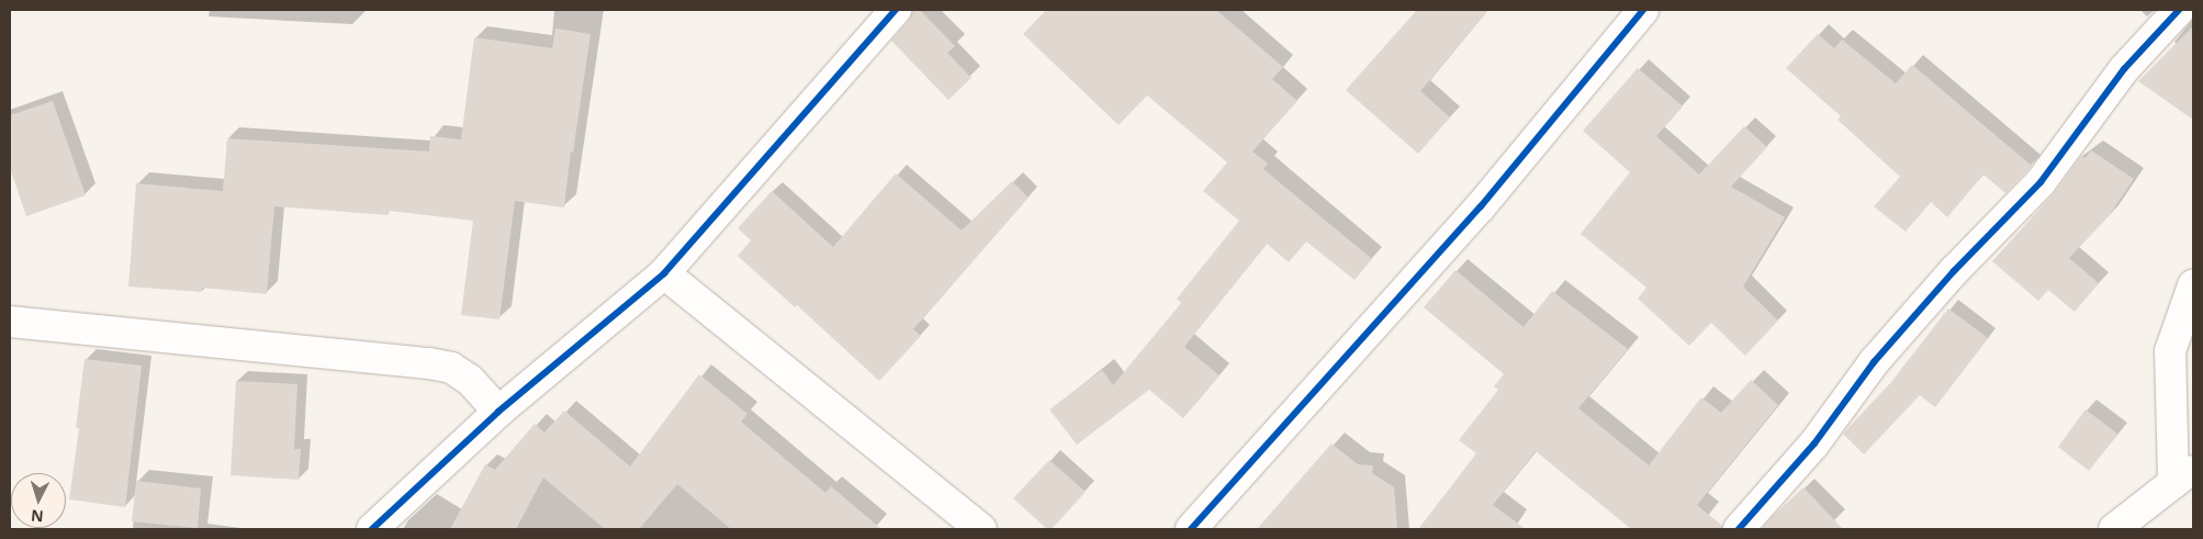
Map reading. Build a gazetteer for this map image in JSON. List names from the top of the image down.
{
  "north": "bottom"
}
